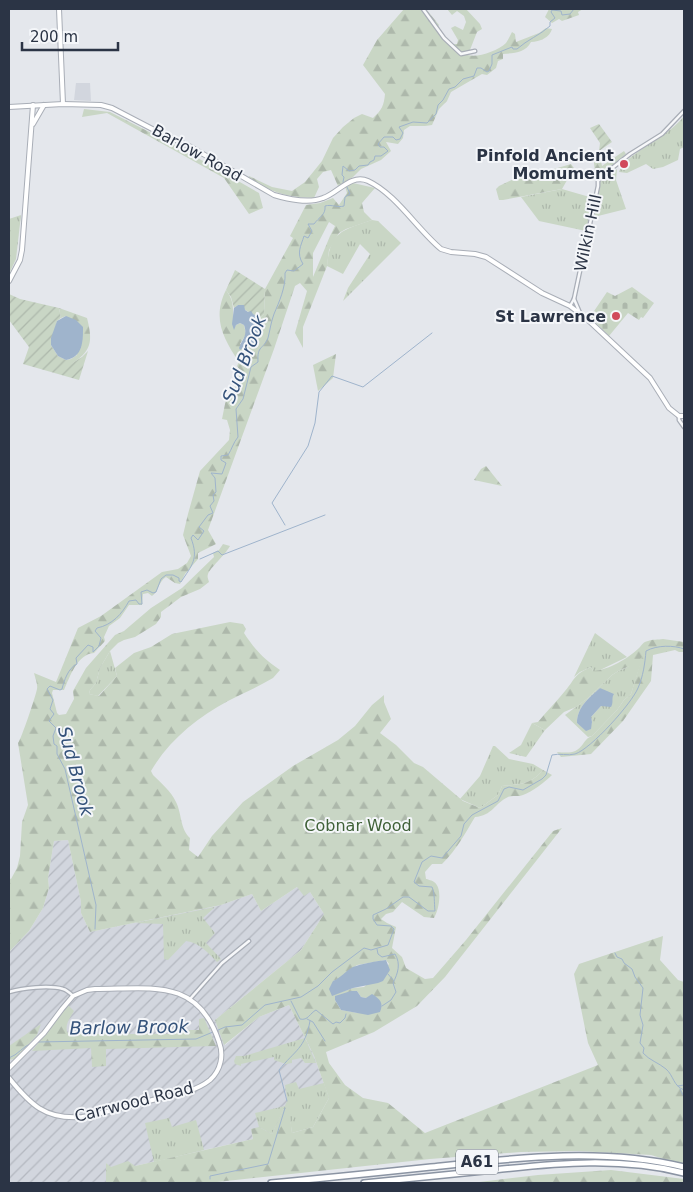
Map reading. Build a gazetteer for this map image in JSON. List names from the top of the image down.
{
  "streets": {
    "highway": ["A61"],
    "main road": ["Barlow Road", "Carrwood Road"],
    "street": ["Wilkin Hill"]
  },
  "crossings": [
    ["Barlow Road", "Wilkin Hill"]
  ],
  "water": ["Sud Brook", "Barlow Brook"],
  "parks": ["Cobnar Wood"],
  "places": ["Pinfold Ancient Momument", "St Lawrence"],
  "scale_bar": "200 m"
}
